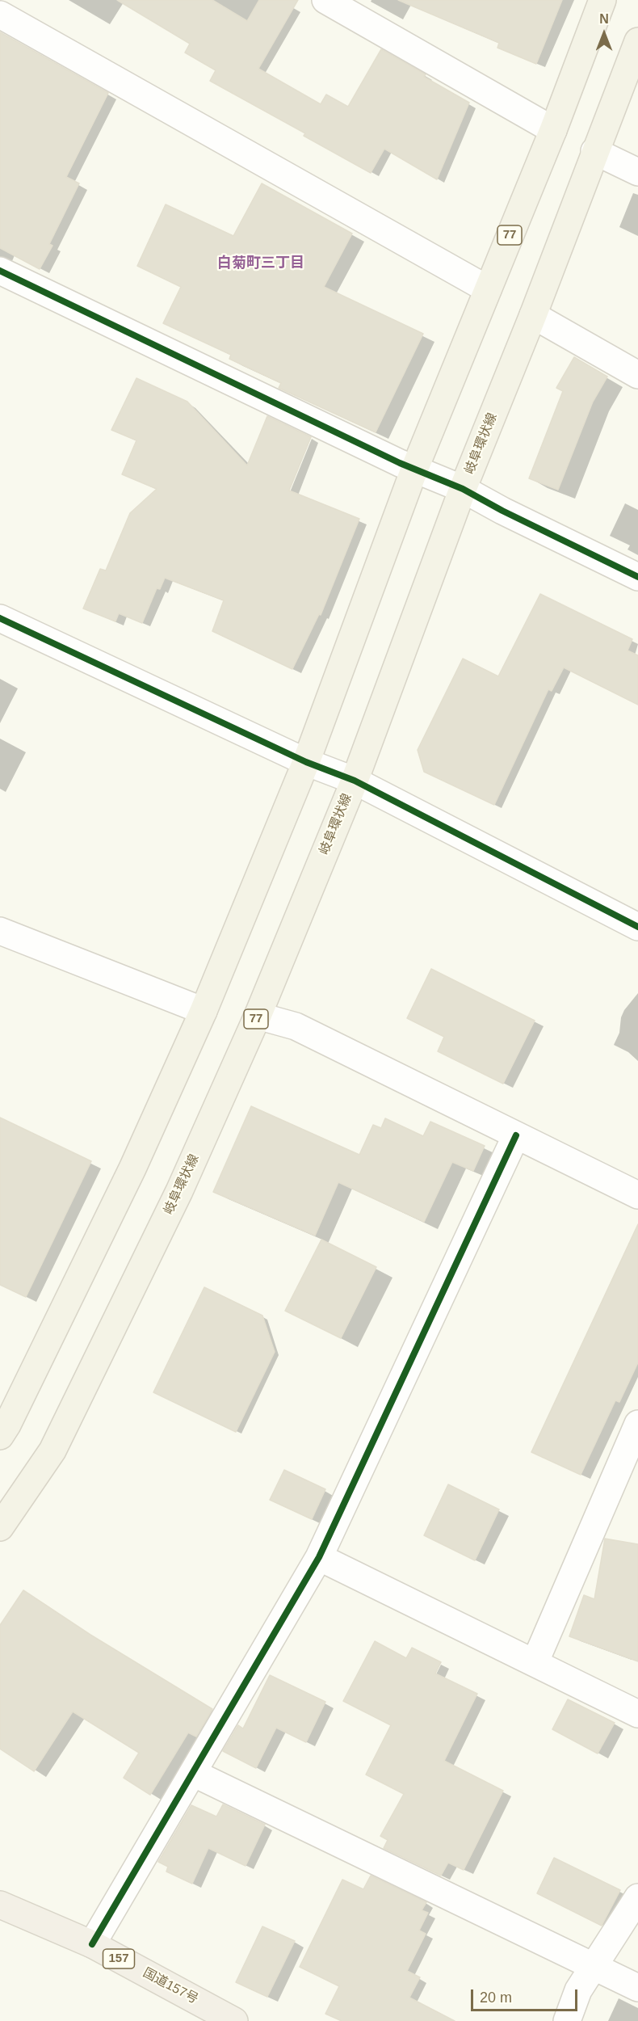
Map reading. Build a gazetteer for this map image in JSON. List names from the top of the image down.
{
  "streets": {
    "highway": ["157", "国道157号"],
    "main road": ["77", "岐阜環状線"]
  },
  "districts": ["白菊町三丁目"],
  "scale_bar": "20 m",
  "north": "top"
}
